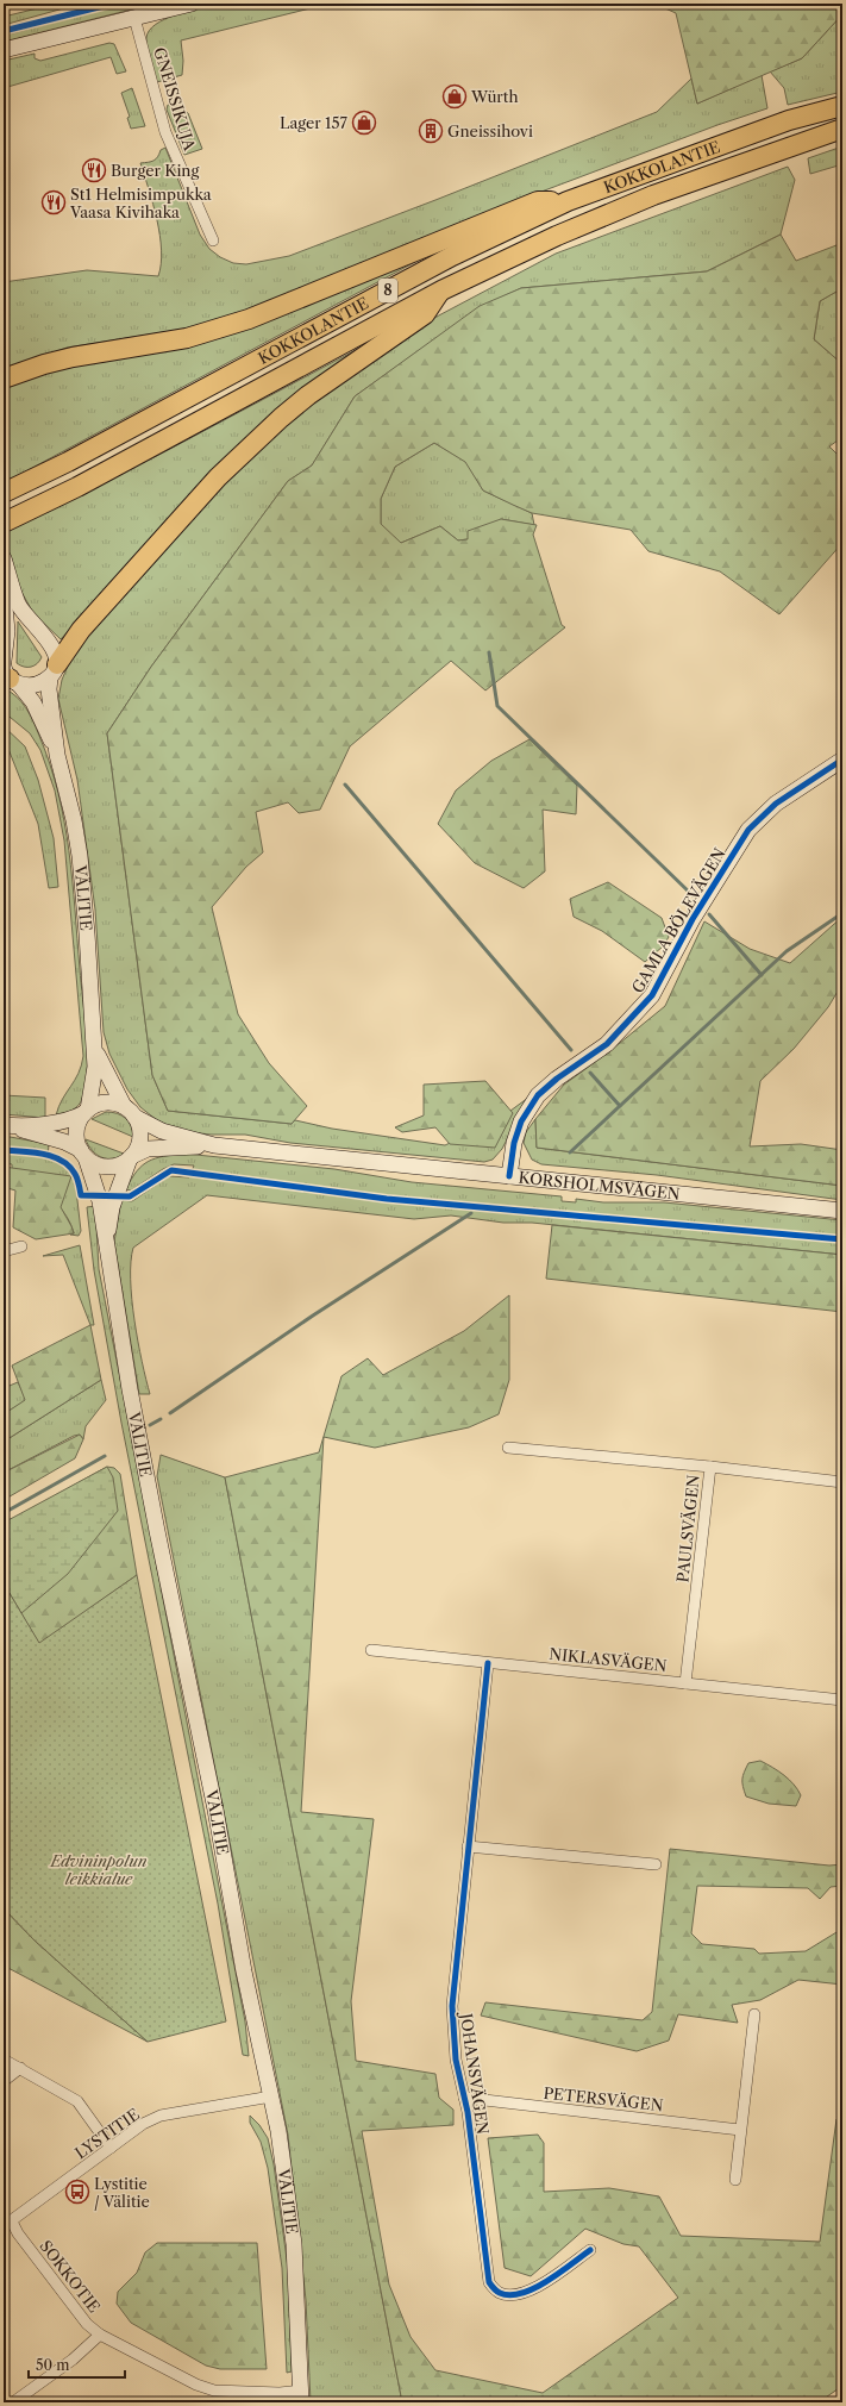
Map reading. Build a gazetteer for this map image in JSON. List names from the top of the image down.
{
  "streets": {
    "highway": ["KOKKOLANTIE", "8"],
    "main road": ["VÄLITIE", "GAMLA BÖLEVÄGEN", "KORSHOLMSVÄGEN"],
    "street": [
      "GNEISSIKUJA",
      "PAULSVÄGEN",
      "NIKLASVÄGEN",
      "JOHANSVÄGEN",
      "PETERSVÄGEN",
      "LYSTITIE",
      "SOKKOTIE"
    ]
  },
  "crossings": [
    ["VÄLITIE", "KORSHOLMSVÄGEN"],
    ["VÄLITIE", "LYSTITIE"],
    ["VÄLITIE", "SOKKOTIE"],
    ["GAMLA BÖLEVÄGEN", "KORSHOLMSVÄGEN"],
    ["PAULSVÄGEN", "NIKLASVÄGEN"],
    ["NIKLASVÄGEN", "JOHANSVÄGEN"],
    ["JOHANSVÄGEN", "PETERSVÄGEN"],
    ["LYSTITIE", "SOKKOTIE"]
  ],
  "parks": ["Edvininpolun leikkialue"],
  "places": {
    "shop": ["Würth", "Lager 157"],
    "building": ["Gneissihovi"],
    "restaurant": ["Burger King", "St1 Helmisimpukka Vaasa Kivihaka"],
    "bus stop": ["Lystitie / Välitie"]
  },
  "scale_bar": "50 m"
}
